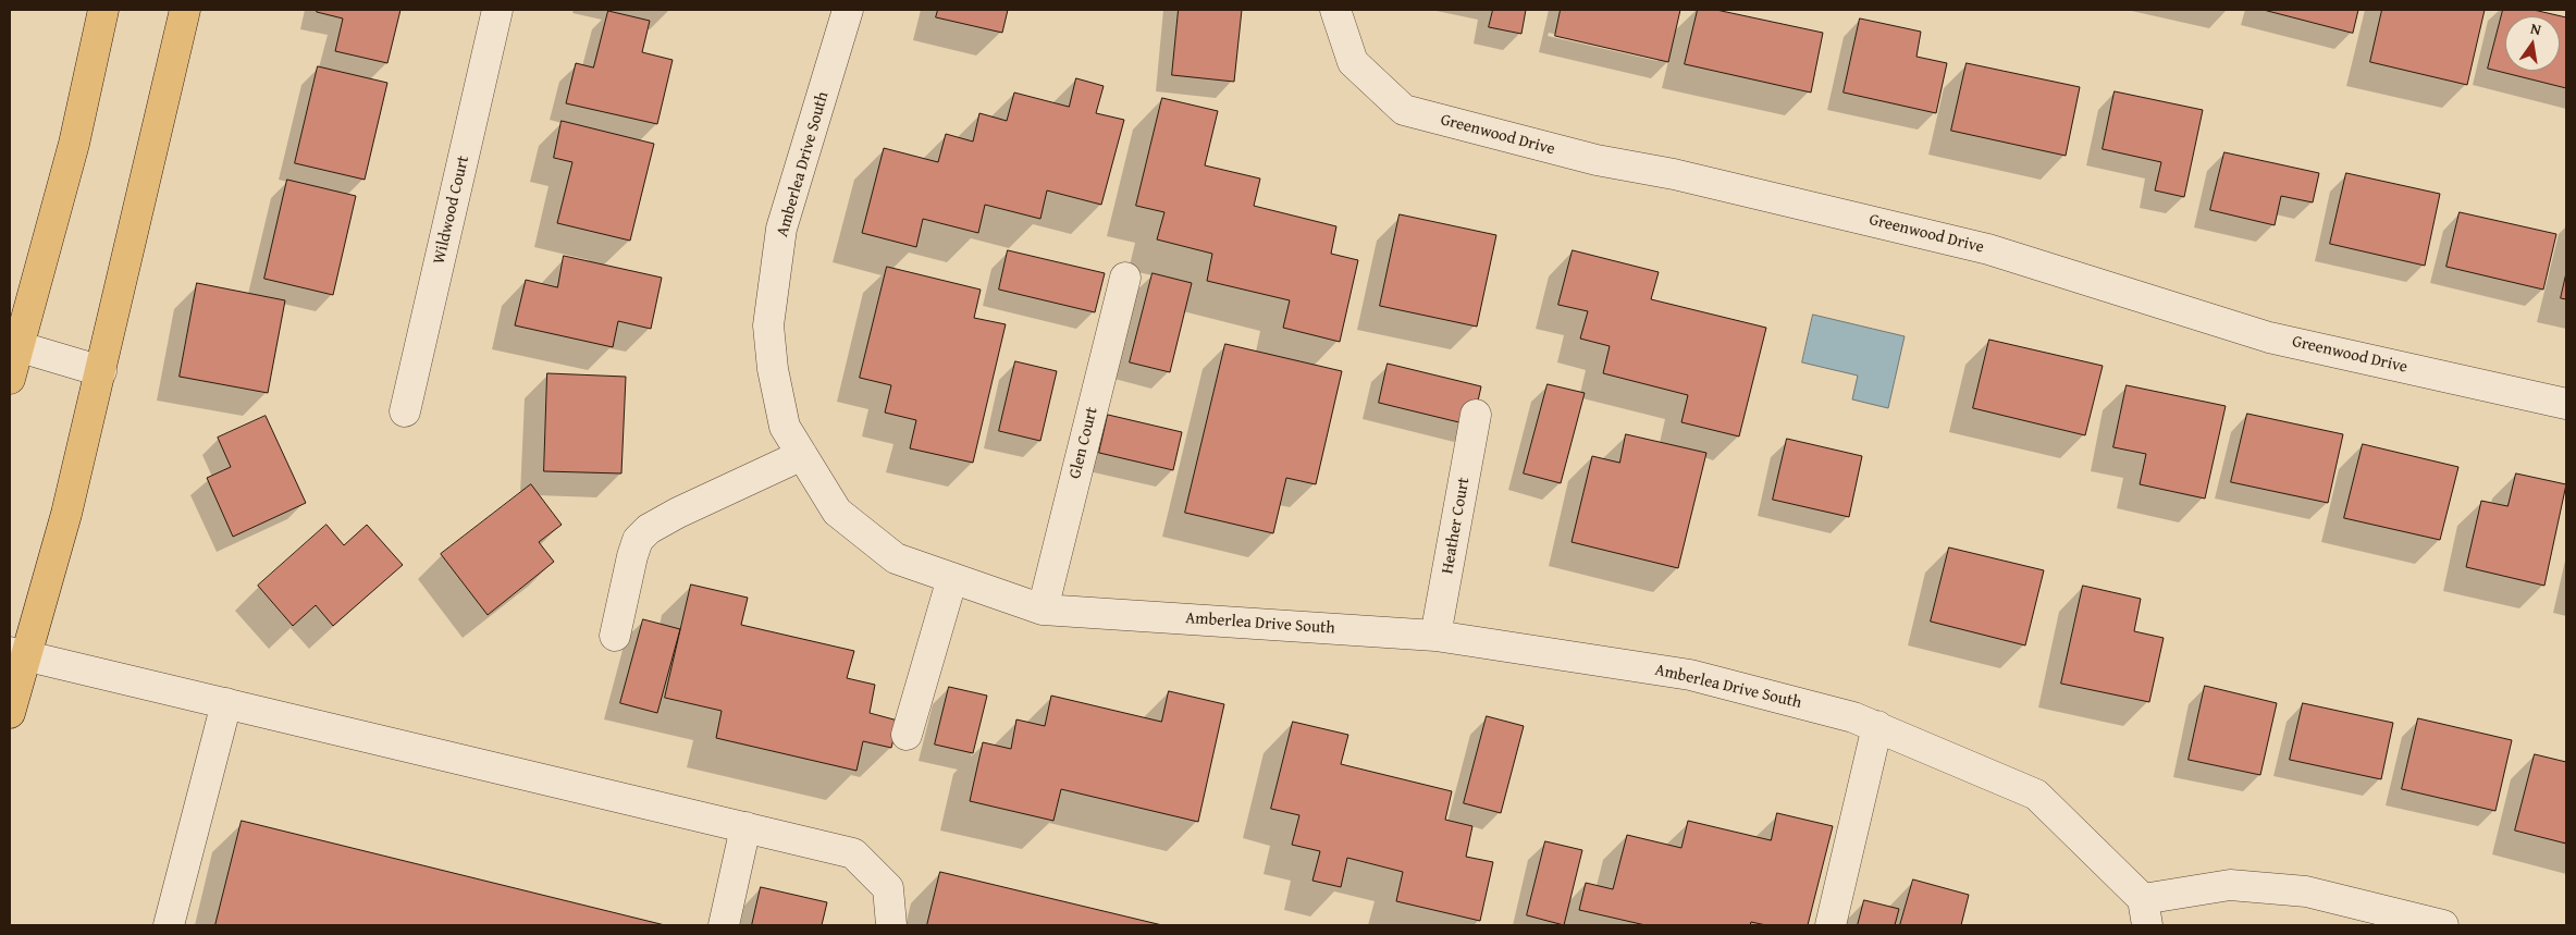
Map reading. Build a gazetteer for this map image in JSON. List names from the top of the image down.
{
  "streets": {
    "street": [
      "Greenwood Drive",
      "Amberlea Drive South",
      "Wildwood Court",
      "Glen Court",
      "Heather Court"
    ]
  },
  "crossings": [
    ["Amberlea Drive South", "Glen Court"],
    ["Amberlea Drive South", "Heather Court"]
  ],
  "north": "top"
}
